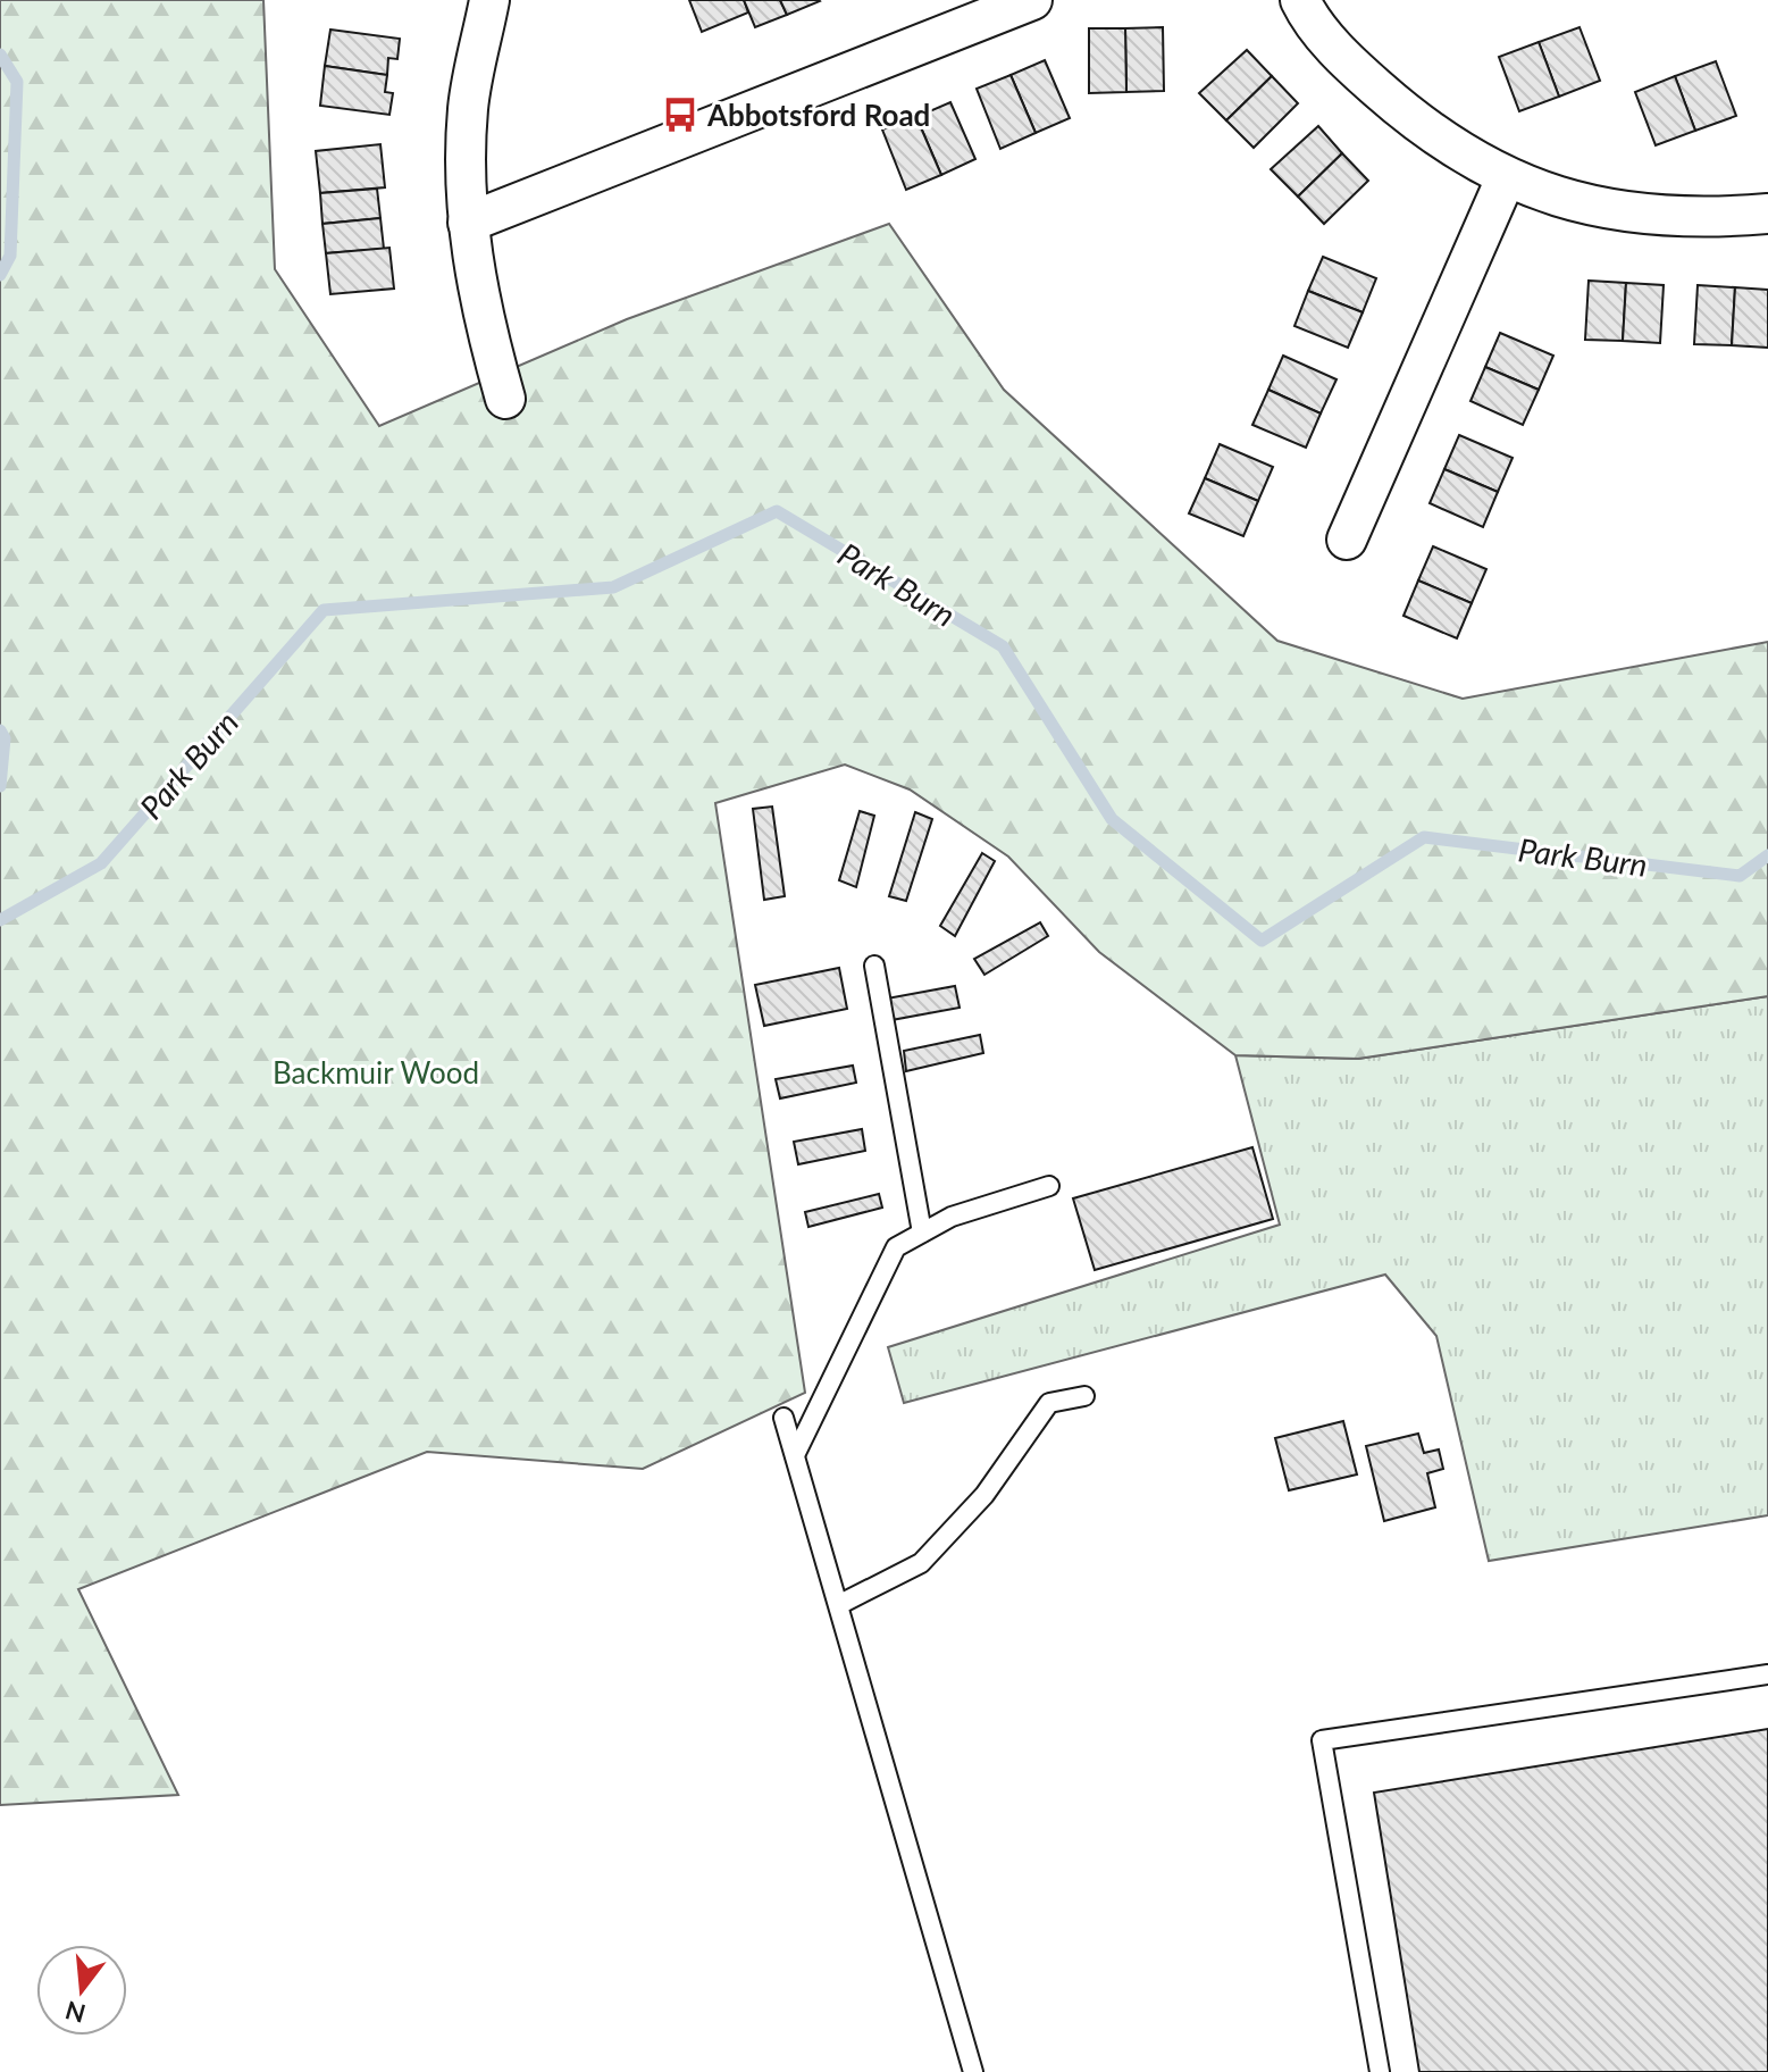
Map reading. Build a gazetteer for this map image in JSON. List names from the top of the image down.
{
  "water": ["Park Burn"],
  "parks": ["Backmuir Wood"],
  "places": {
    "bus stop": ["Abbotsford Road"]
  },
  "north": "bottom"
}
